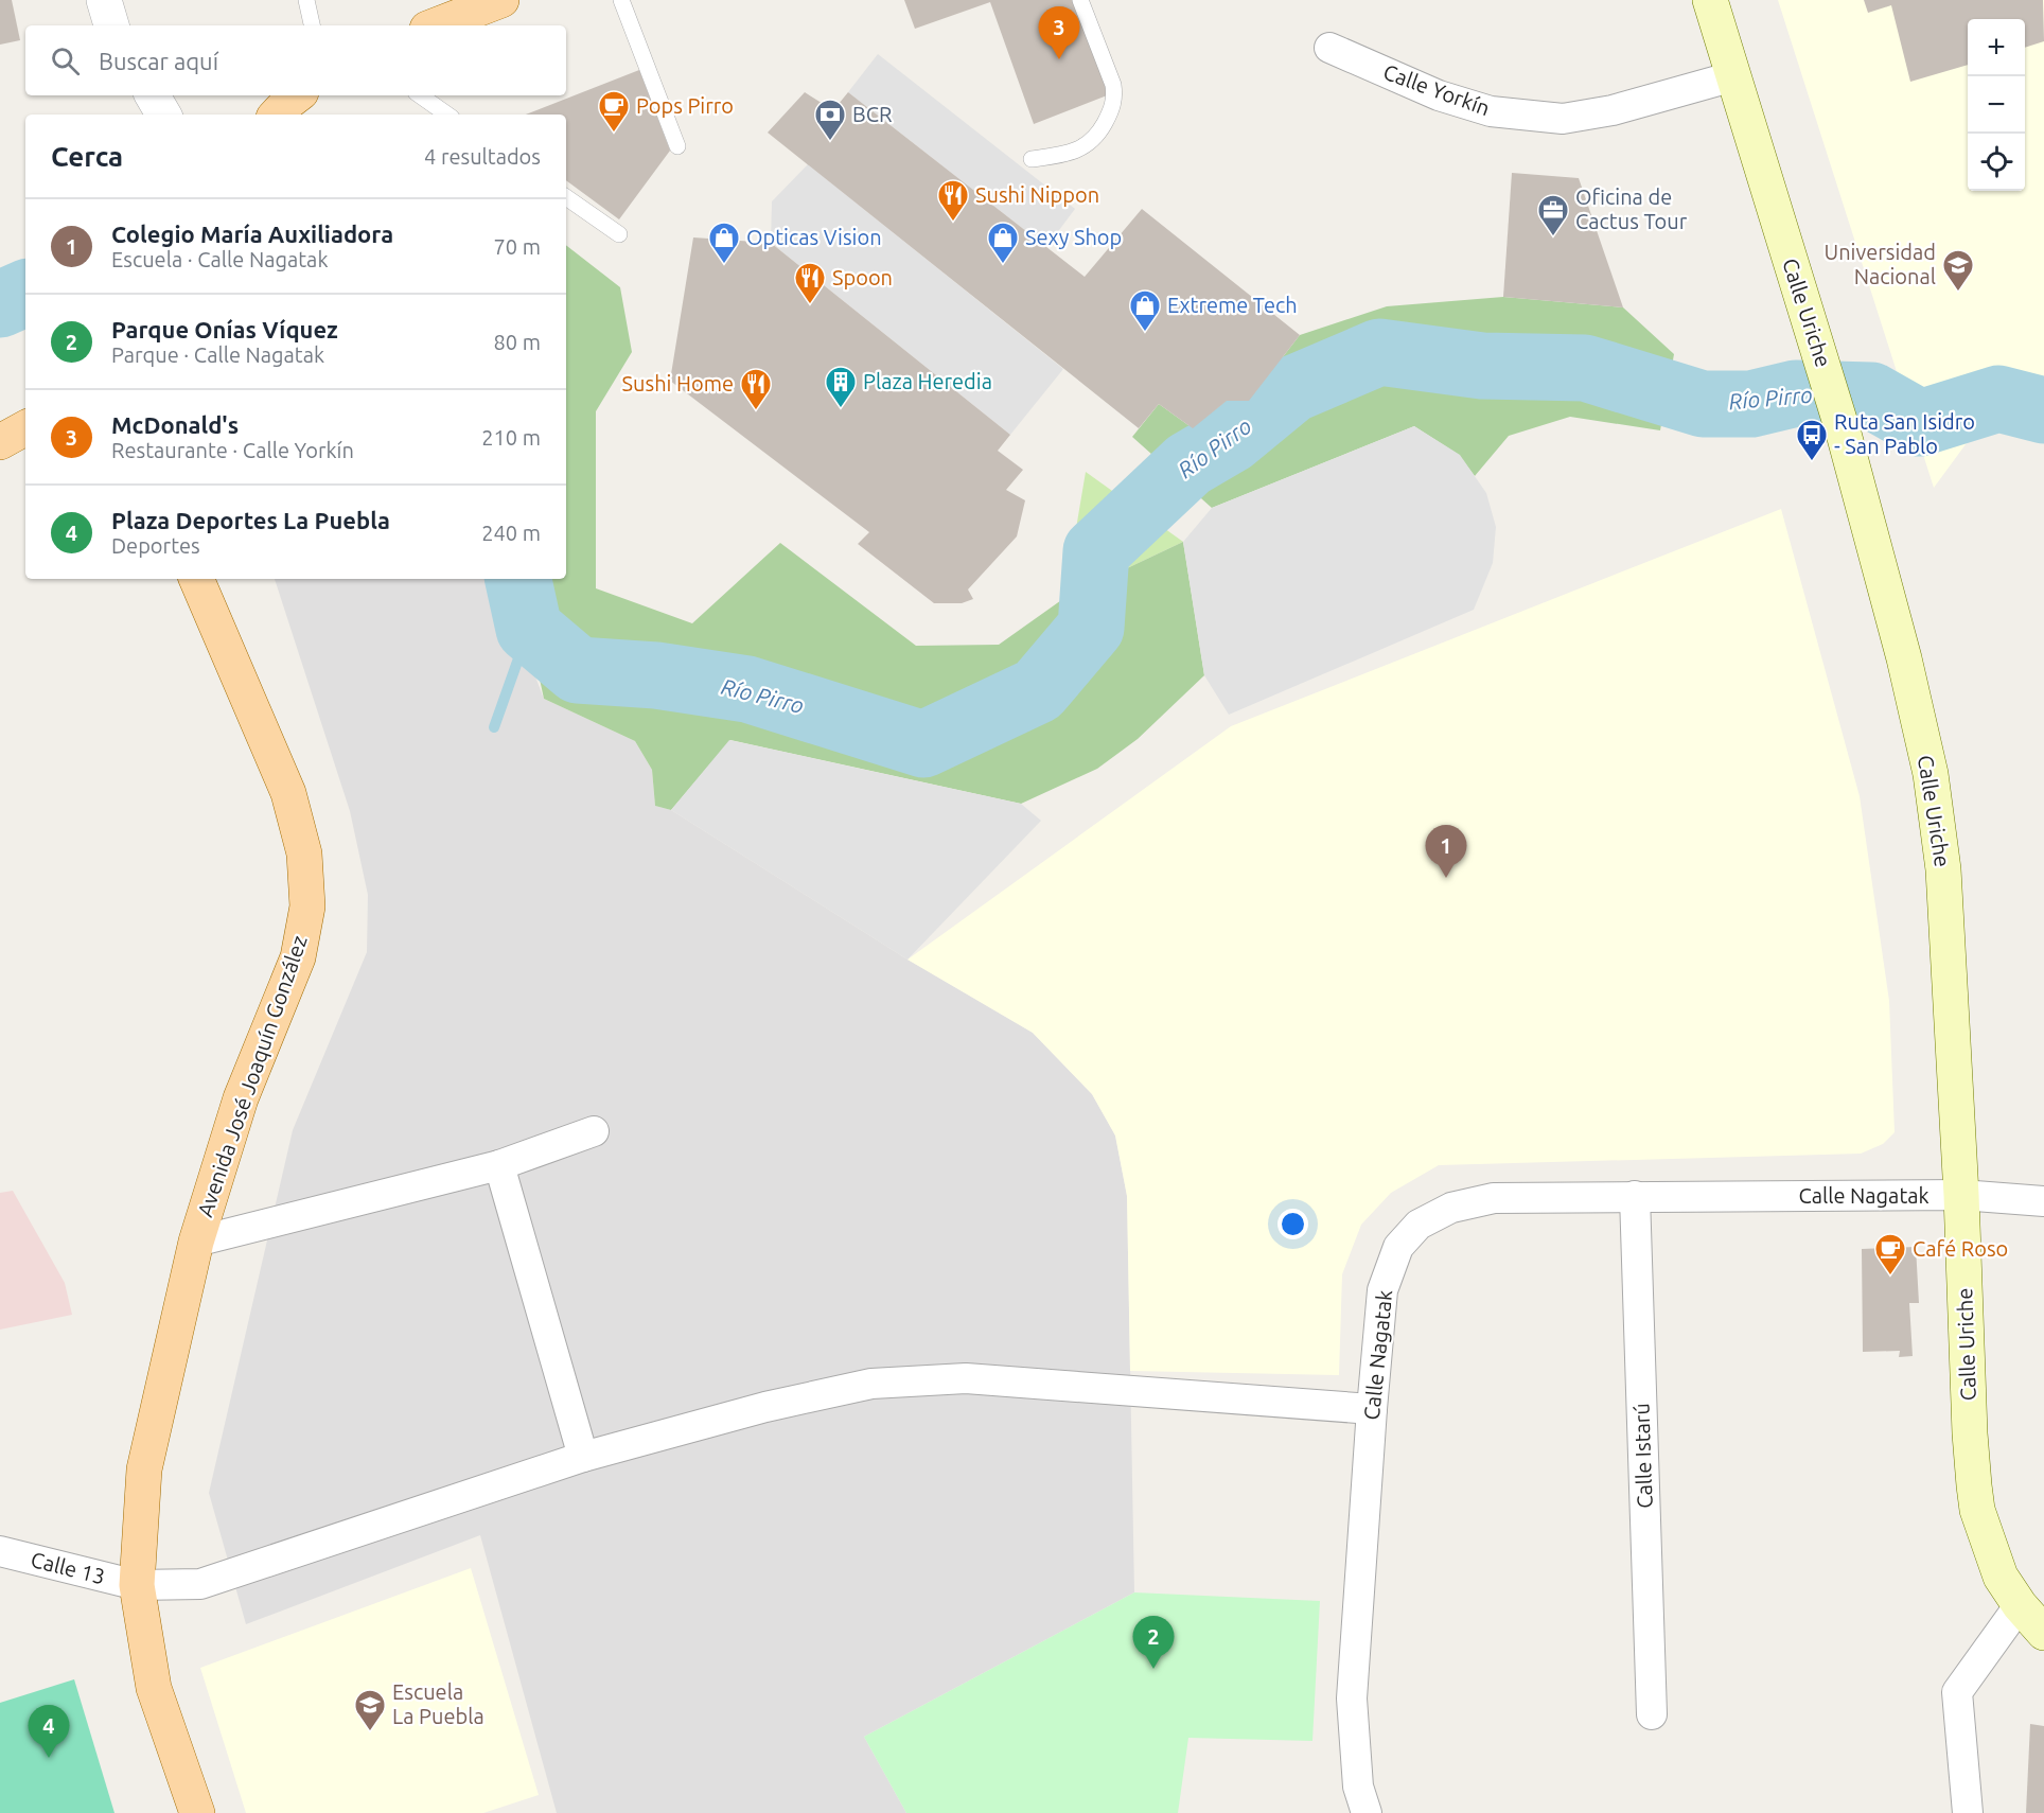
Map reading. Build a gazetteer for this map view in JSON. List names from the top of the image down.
{
  "streets": {
    "main road": ["Calle Uriche", "Avenida José Joaquín González"],
    "street": [
      "Calle Yorkín",
      "Calle Nagatak",
      "Calle Istarú",
      "Calle 13"
    ]
  },
  "crossings": [
    ["Calle Yorkín", "Calle Uriche"],
    ["Calle Uriche", "Calle Nagatak"],
    ["Avenida José Joaquín González", "Calle 13"],
    ["Calle Nagatak", "Calle Istarú"],
    ["Calle Nagatak", "Calle 13"]
  ],
  "water": ["Río Pirro"],
  "places": {
    "cafe": ["Pops Pirro", "Café Roso"],
    "bank": ["BCR"],
    "restaurant": ["Sushi Nippon", "Spoon", "Sushi Home"],
    "office": ["Oficina de Cactus Tour"],
    "shop": ["Opticas Vision", "Sexy Shop", "Extreme Tech"],
    "school or university": ["Universidad Nacional", "Escuela La Puebla"],
    "building": ["Plaza Heredia"],
    "bus stop": ["Ruta San Isidro - San Pablo"]
  },
  "page": {
    "pins": [
      "3",
      "1",
      "2",
      "4"
    ],
    "map_buttons": ["+", "−"],
    "search": "Buscar aquí",
    "heading": ["Cerca", "4 resultados"],
    "list": [
      {
        "mark": "1",
        "name": "Colegio María Auxiliadora",
        "note": "Escuela · Calle Nagatak",
        "value": "70 m"
      },
      {
        "mark": "2",
        "name": "Parque Onías Víquez",
        "note": "Parque · Calle Nagatak",
        "value": "80 m"
      },
      {
        "mark": "3",
        "name": "McDonald's",
        "note": "Restaurante · Calle Yorkín",
        "value": "210 m"
      },
      {
        "mark": "4",
        "name": "Plaza Deportes La Puebla",
        "note": "Deportes",
        "value": "240 m"
      }
    ]
  }
}
